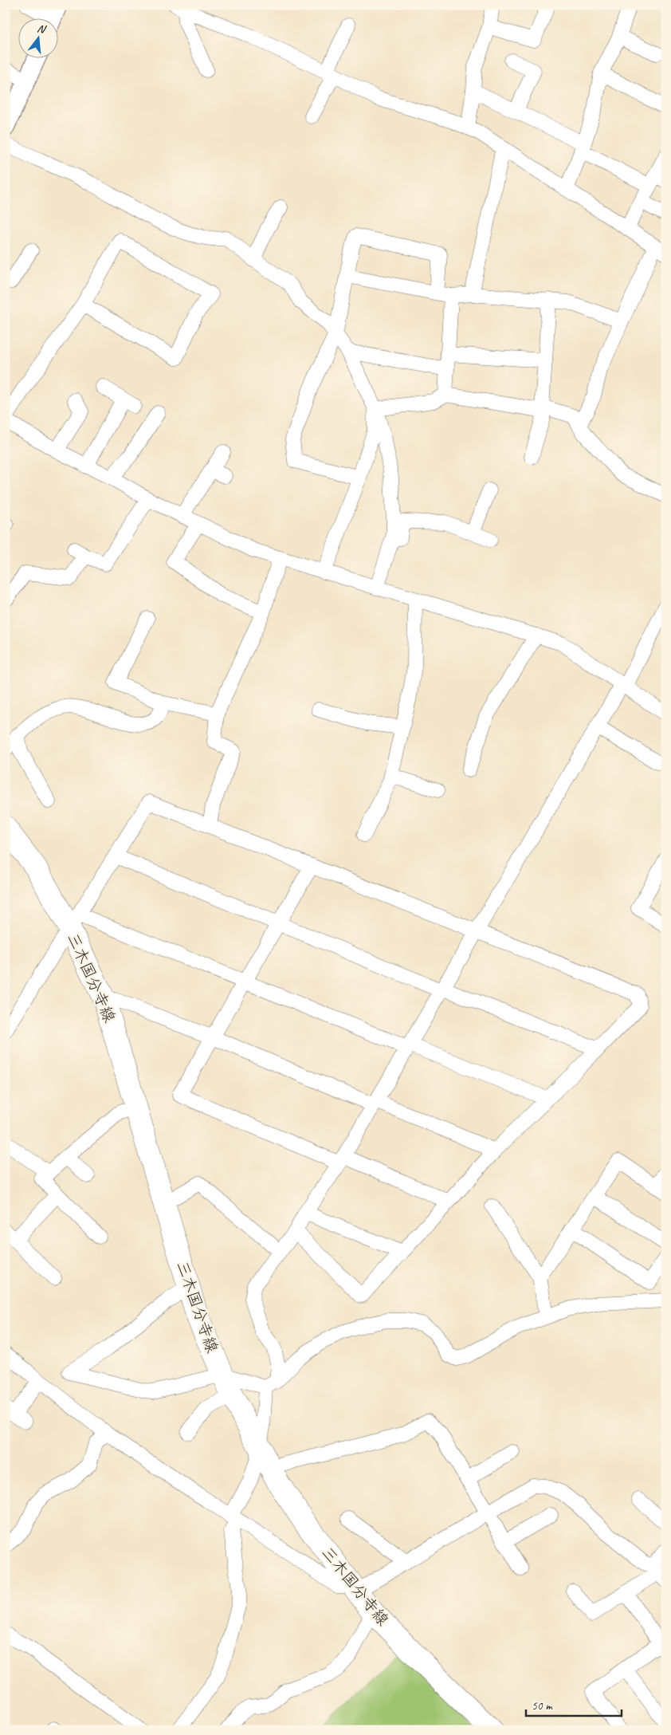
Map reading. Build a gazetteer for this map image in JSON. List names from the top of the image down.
{
  "streets": {
    "main road": ["三木国分寺線"]
  },
  "scale_bar": "50 m",
  "north": "top"
}
